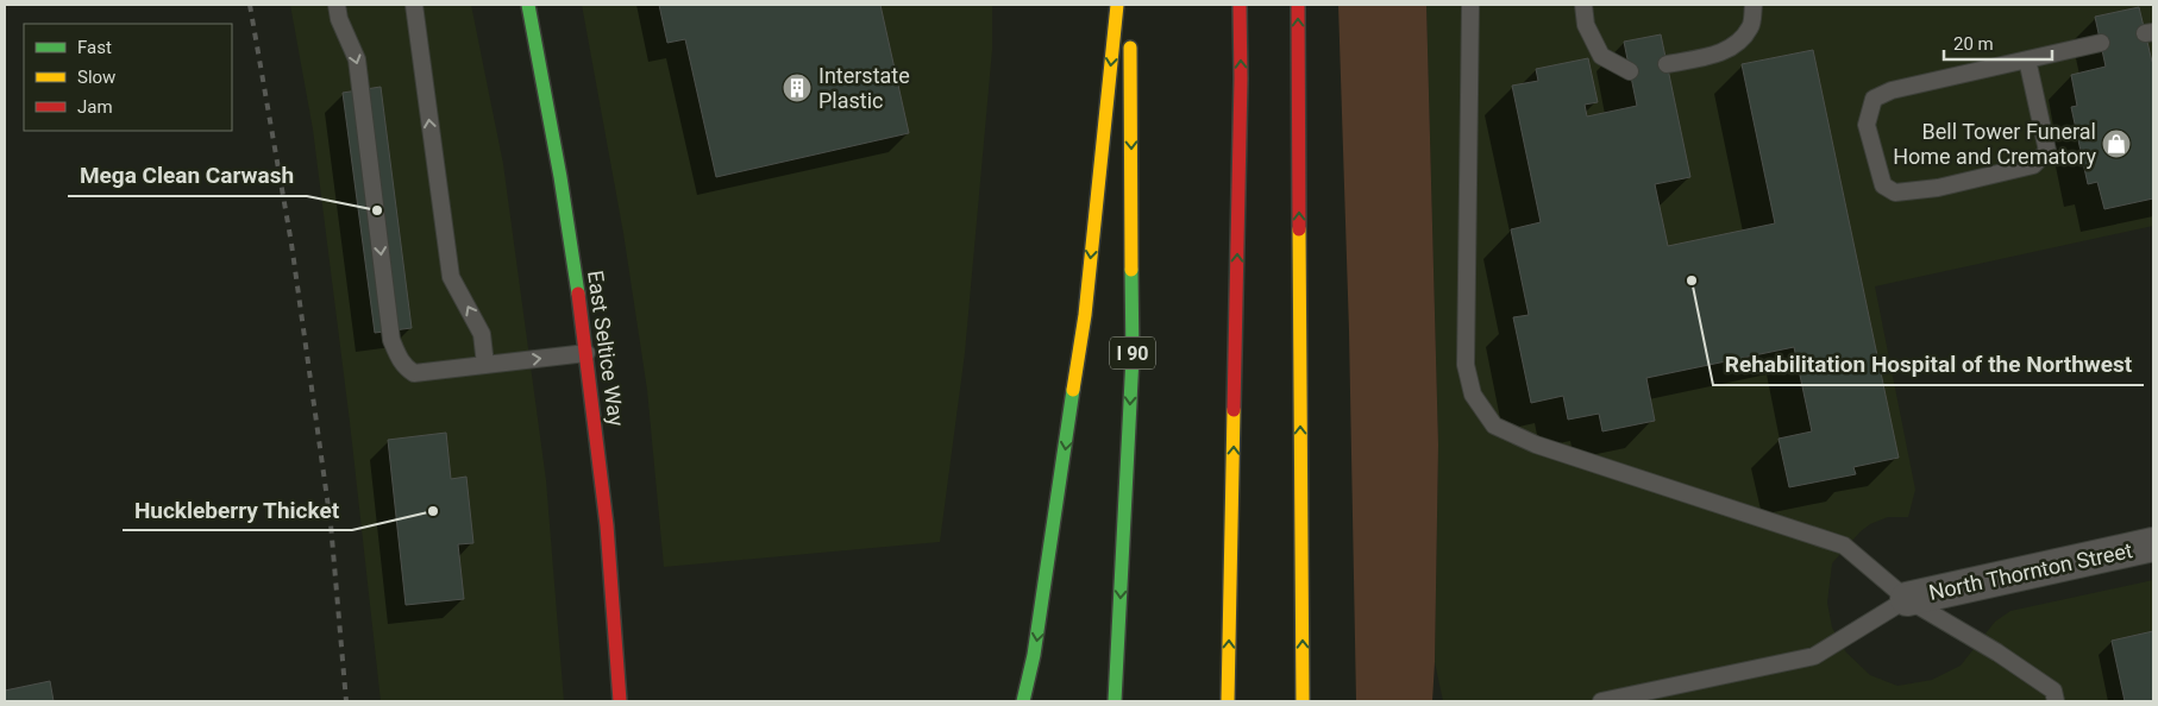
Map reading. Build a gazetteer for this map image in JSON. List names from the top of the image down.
{
  "streets": {
    "main road": ["East Seltice Way", "I 90"],
    "street": ["North Thornton Street"]
  },
  "places": {
    "building": ["Interstate Plastic"],
    "shop": ["Bell Tower Funeral Home and Crematory"],
    "other": ["Mega Clean Carwash", "Rehabilitation Hospital of the Northwest", "Huckleberry Thicket"]
  },
  "legend": ["Fast", "Slow", "Jam"],
  "scale_bar": "20 m"
}
